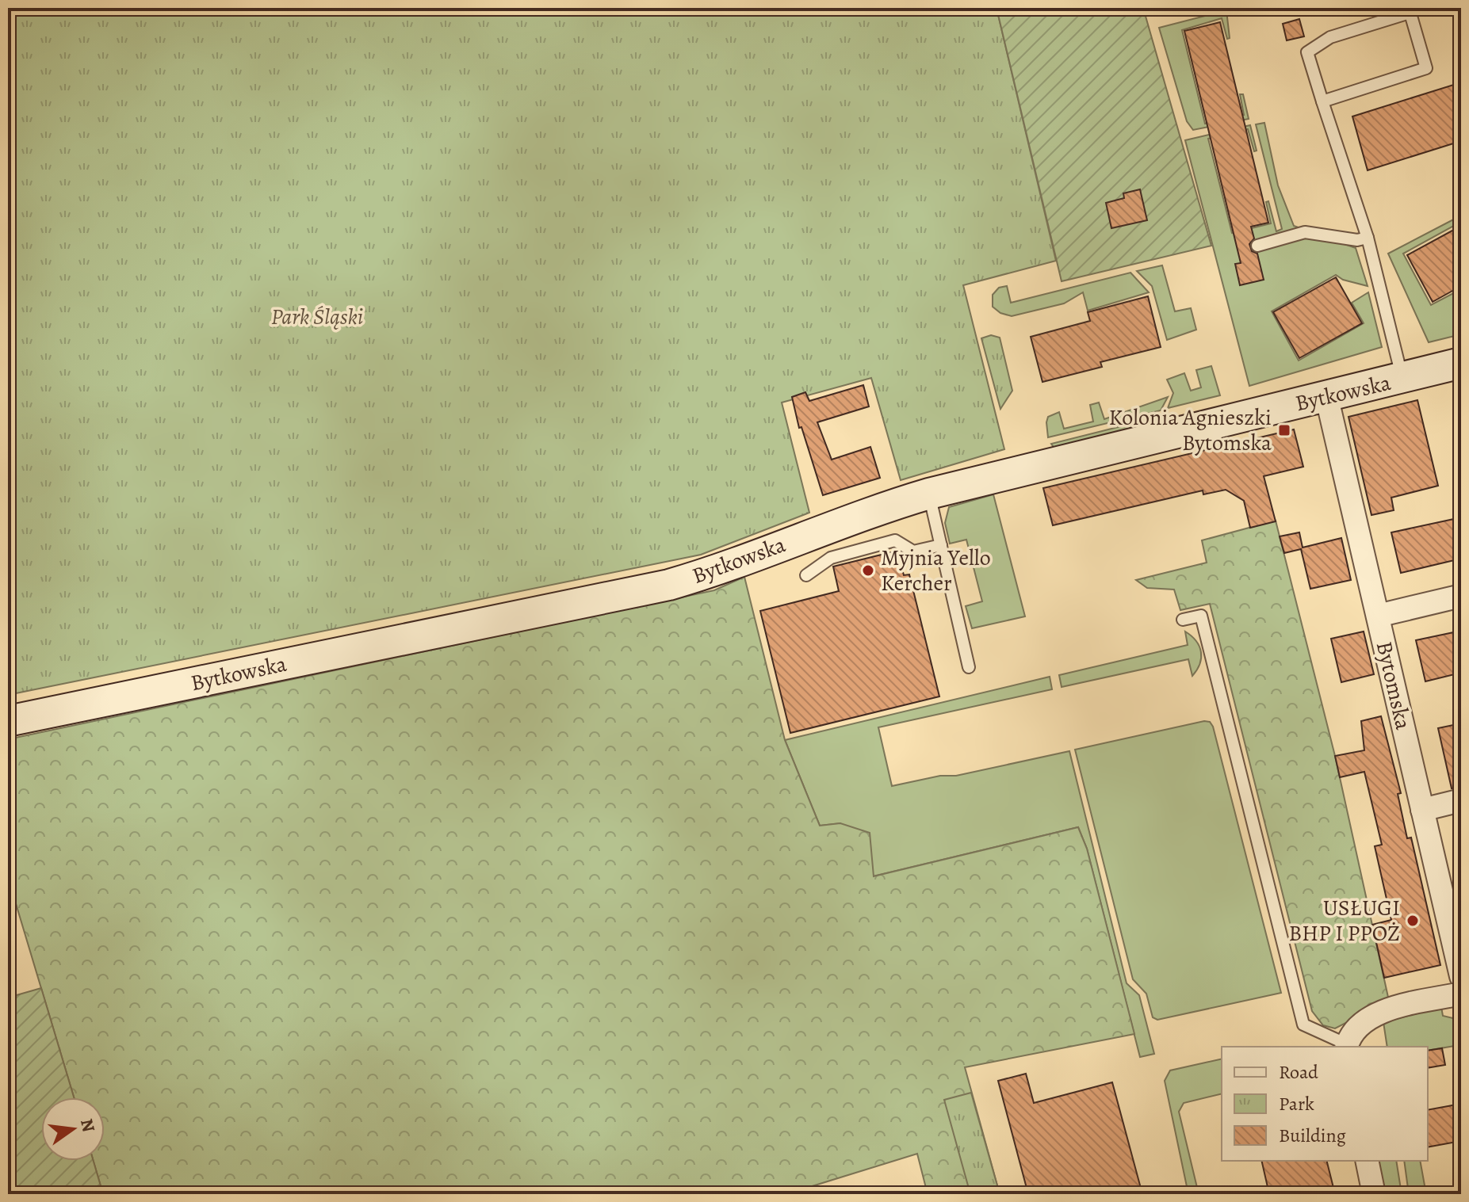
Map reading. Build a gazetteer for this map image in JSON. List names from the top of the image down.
{
  "streets": {
    "street": ["Bytkowska", "Bytomska"]
  },
  "crossings": [
    ["Bytkowska", "Bytomska"]
  ],
  "parks": ["Park Śląski"],
  "places": {
    "transit": ["Kolonia Agnieszki Bytomska"],
    "other": ["Myjnia Yello Kercher", "USŁUGI BHP I PPOŻ"]
  },
  "legend": ["Road", "Park", "Building"],
  "north": "right"
}
